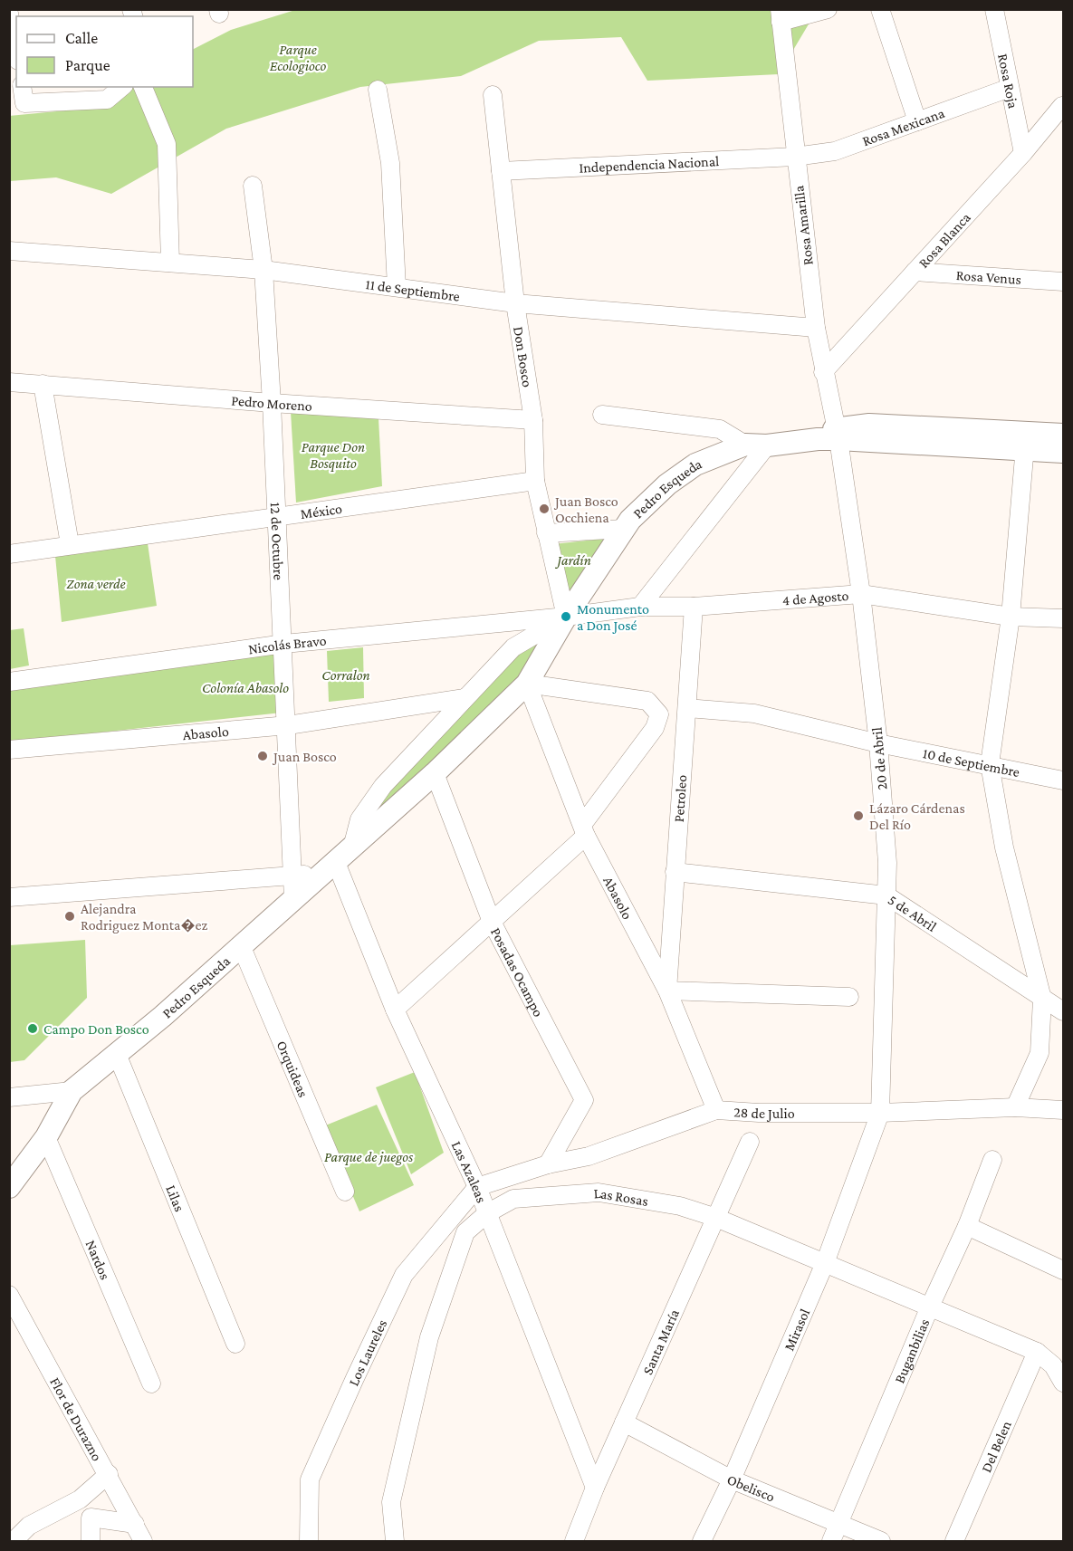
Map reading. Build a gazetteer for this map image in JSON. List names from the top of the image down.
{
  "streets": {
    "street": [
      "Rosa Roja",
      "Rosa Mexicana",
      "Independencia Nacional",
      "Rosa Amarilla",
      "Rosa Blanca",
      "Rosa Venus",
      "11 de Septiembre",
      "Don Bosco",
      "Pedro Moreno",
      "Pedro Esqueda",
      "México",
      "12 de Octubre",
      "4 de Agosto",
      "Nicolás Bravo",
      "Abasolo",
      "20 de Abril",
      "10 de Septiembre",
      "Petroleo",
      "5 de Abril",
      "Posadas Ocampo",
      "Orquideas",
      "28 de Julio",
      "Las Azaleas",
      "Las Rosas",
      "Lilas",
      "Nardos",
      "Mirasol",
      "Santa María",
      "Buganbilias",
      "Los Laureles",
      "Flor de Durazno",
      "Del Belen",
      "Obelisco"
    ]
  },
  "crossings": [
    ["Rosa Roja", "Rosa Mexicana"],
    ["Rosa Roja", "Rosa Blanca"],
    ["Rosa Mexicana", "Independencia Nacional"],
    ["Rosa Mexicana", "Rosa Amarilla"],
    ["Independencia Nacional", "Rosa Amarilla"],
    ["Independencia Nacional", "Don Bosco"],
    ["Rosa Amarilla", "Rosa Blanca"],
    ["Rosa Amarilla", "11 de Septiembre"],
    ["Rosa Amarilla", "Pedro Esqueda"],
    ["Rosa Amarilla", "20 de Abril"],
    ["Rosa Blanca", "Rosa Venus"],
    ["11 de Septiembre", "Don Bosco"],
    ["11 de Septiembre", "12 de Octubre"],
    ["Don Bosco", "Pedro Moreno"],
    ["Don Bosco", "Pedro Esqueda"],
    ["Don Bosco", "México"],
    ["Don Bosco", "4 de Agosto"],
    ["Don Bosco", "Nicolás Bravo"],
    ["Pedro Moreno", "12 de Octubre"],
    ["Pedro Esqueda", "12 de Octubre"],
    ["Pedro Esqueda", "4 de Agosto"],
    ["Pedro Esqueda", "Nicolás Bravo"],
    ["Pedro Esqueda", "Abasolo"],
    ["Pedro Esqueda", "20 de Abril"],
    ["Pedro Esqueda", "Posadas Ocampo"],
    ["Pedro Esqueda", "Orquideas"],
    ["Pedro Esqueda", "Las Azaleas"],
    ["Pedro Esqueda", "Lilas"],
    ["Pedro Esqueda", "Nardos"],
    ["México", "12 de Octubre"],
    ["12 de Octubre", "Nicolás Bravo"],
    ["12 de Octubre", "Abasolo"],
    ["4 de Agosto", "Nicolás Bravo"],
    ["4 de Agosto", "20 de Abril"],
    ["4 de Agosto", "Petroleo"],
    ["Abasolo", "Petroleo"],
    ["Abasolo", "28 de Julio"],
    ["20 de Abril", "10 de Septiembre"],
    ["20 de Abril", "5 de Abril"],
    ["20 de Abril", "28 de Julio"],
    ["20 de Abril", "Mirasol"],
    ["10 de Septiembre", "Petroleo"],
    ["Petroleo", "5 de Abril"],
    ["Posadas Ocampo", "28 de Julio"],
    ["28 de Julio", "Las Azaleas"],
    ["28 de Julio", "Mirasol"],
    ["28 de Julio", "Los Laureles"],
    ["Las Azaleas", "Las Rosas"],
    ["Las Azaleas", "Santa María"],
    ["Las Azaleas", "Los Laureles"],
    ["Las Rosas", "Mirasol"],
    ["Las Rosas", "Santa María"],
    ["Las Rosas", "Buganbilias"],
    ["Las Rosas", "Del Belen"],
    ["Mirasol", "Obelisco"],
    ["Santa María", "Obelisco"],
    ["Buganbilias", "Obelisco"]
  ],
  "parks": [
    "Parque Ecologioco",
    "Parque Don Bosquito",
    "Jardín",
    "Zona verde",
    "Corralon",
    "Colonía Abasolo",
    "Parque de juegos"
  ],
  "places": [
    "Juan Bosco Occhiena",
    "Monumento a Don José",
    "Juan Bosco",
    "Lázaro Cárdenas Del Río",
    "Alejandra Rodriguez Monta�ez",
    "Campo Don Bosco"
  ],
  "legend": ["Calle", "Parque"]
}
